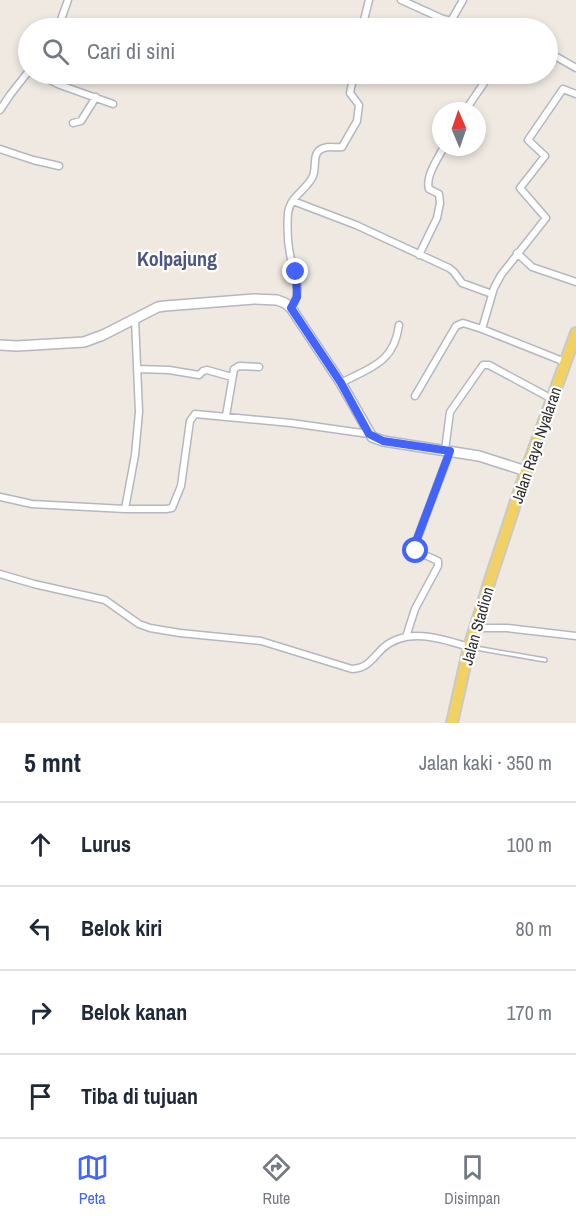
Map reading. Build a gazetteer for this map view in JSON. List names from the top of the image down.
{
  "streets": {
    "main road": ["Jalan Raya Nyalaran", "Jalan Stadion"]
  },
  "crossings": [
    ["Jalan Raya Nyalaran", "Jalan Stadion"]
  ],
  "districts": ["Kolpajung"],
  "north": "top",
  "page": {
    "search": "Cari di sini",
    "heading": ["5 mnt", "Jalan kaki · 350 m"],
    "list": [
      ["Lurus", "100 m"],
      ["Belok kiri", "80 m"],
      ["Belok kanan", "170 m"],
      "Tiba di tujuan"
    ],
    "nav": ["Peta", "Rute", "Disimpan"]
  }
}
